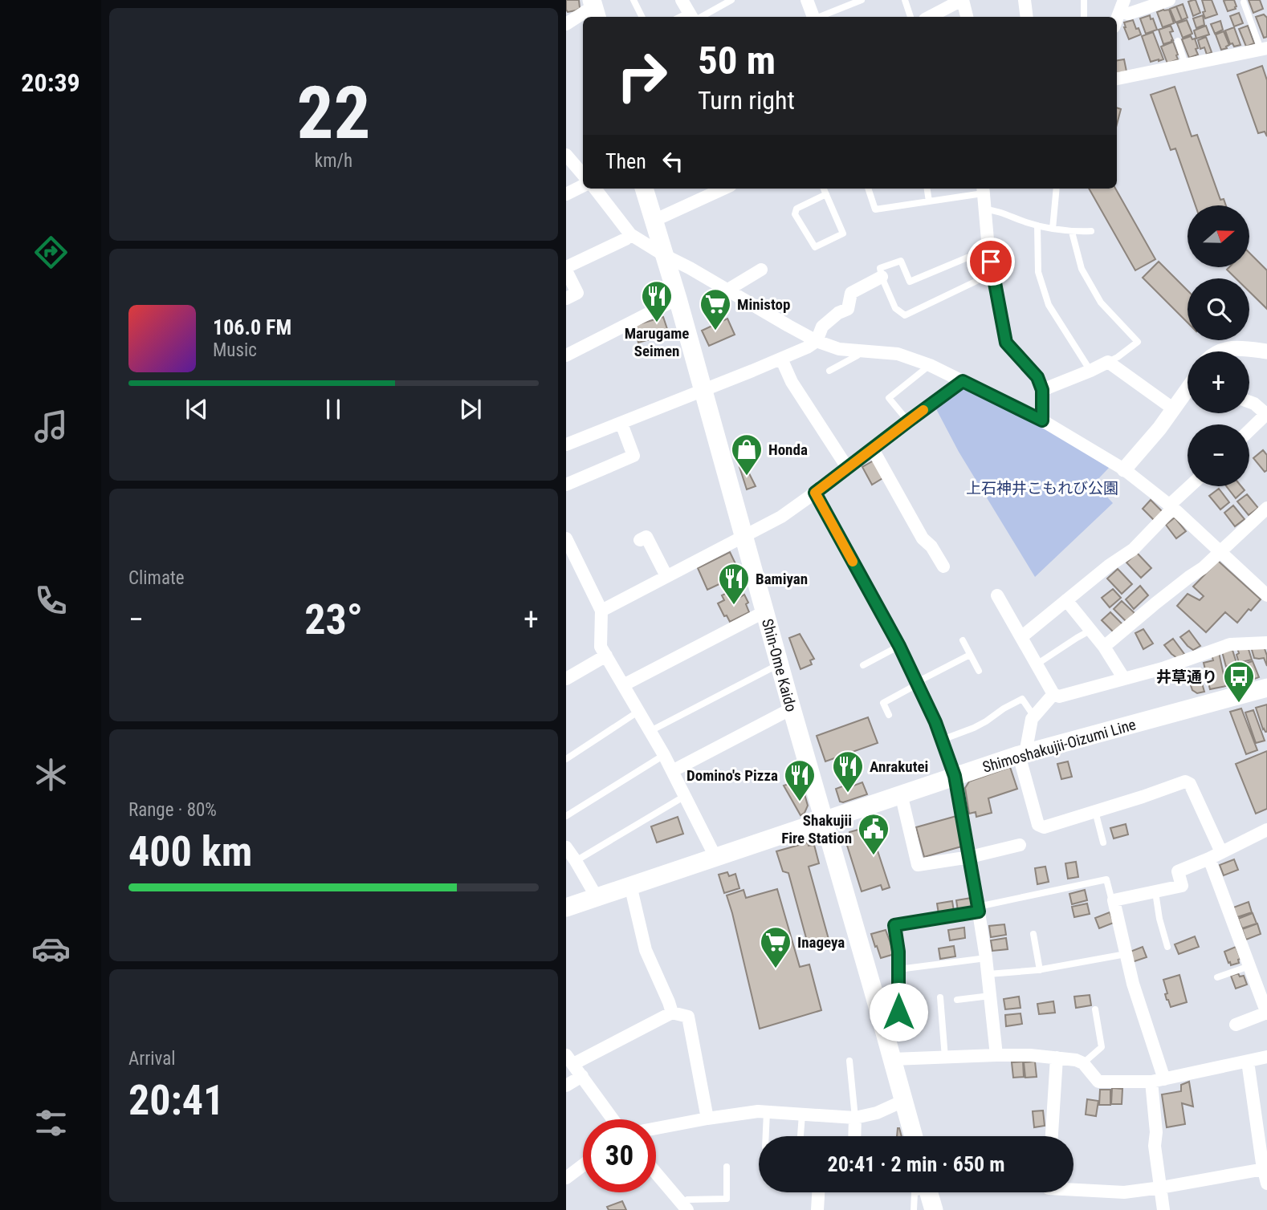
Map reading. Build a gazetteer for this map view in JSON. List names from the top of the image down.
{
  "streets": {
    "main road": ["Shin-Ome Kaido", "Shimoshakujii-Oizumi Line"]
  },
  "crossings": [
    ["Shin-Ome Kaido", "Shimoshakujii-Oizumi Line"]
  ],
  "parks": ["上石神井こもれび公園"],
  "places": {
    "restaurant": [
      "Marugame Seimen",
      "Bamiyan",
      "Anrakutei",
      "Domino's Pizza"
    ],
    "supermarket": ["Ministop", "Inageya"],
    "shop": ["Honda"],
    "bus stop": ["井草通り"],
    "public building": ["Shakujii Fire Station"]
  },
  "north": "right",
  "page": {
    "tabs": "20:39",
    "tile": [
      ["22", "km/h"],
      "Climate",
      ["Range · 80%", "400 km"],
      ["Arrival", "20:41"]
    ],
    "turn": ["50 m", "Turn right"],
    "then": "Then",
    "map_buttons": ["+", "−"],
    "song": ["106.0 FM", "Music"],
    "heat": ["−", "23°", "+"],
    "limit": "30",
    "trip": "20:41 · 2 min · 650 m"
  }
}
